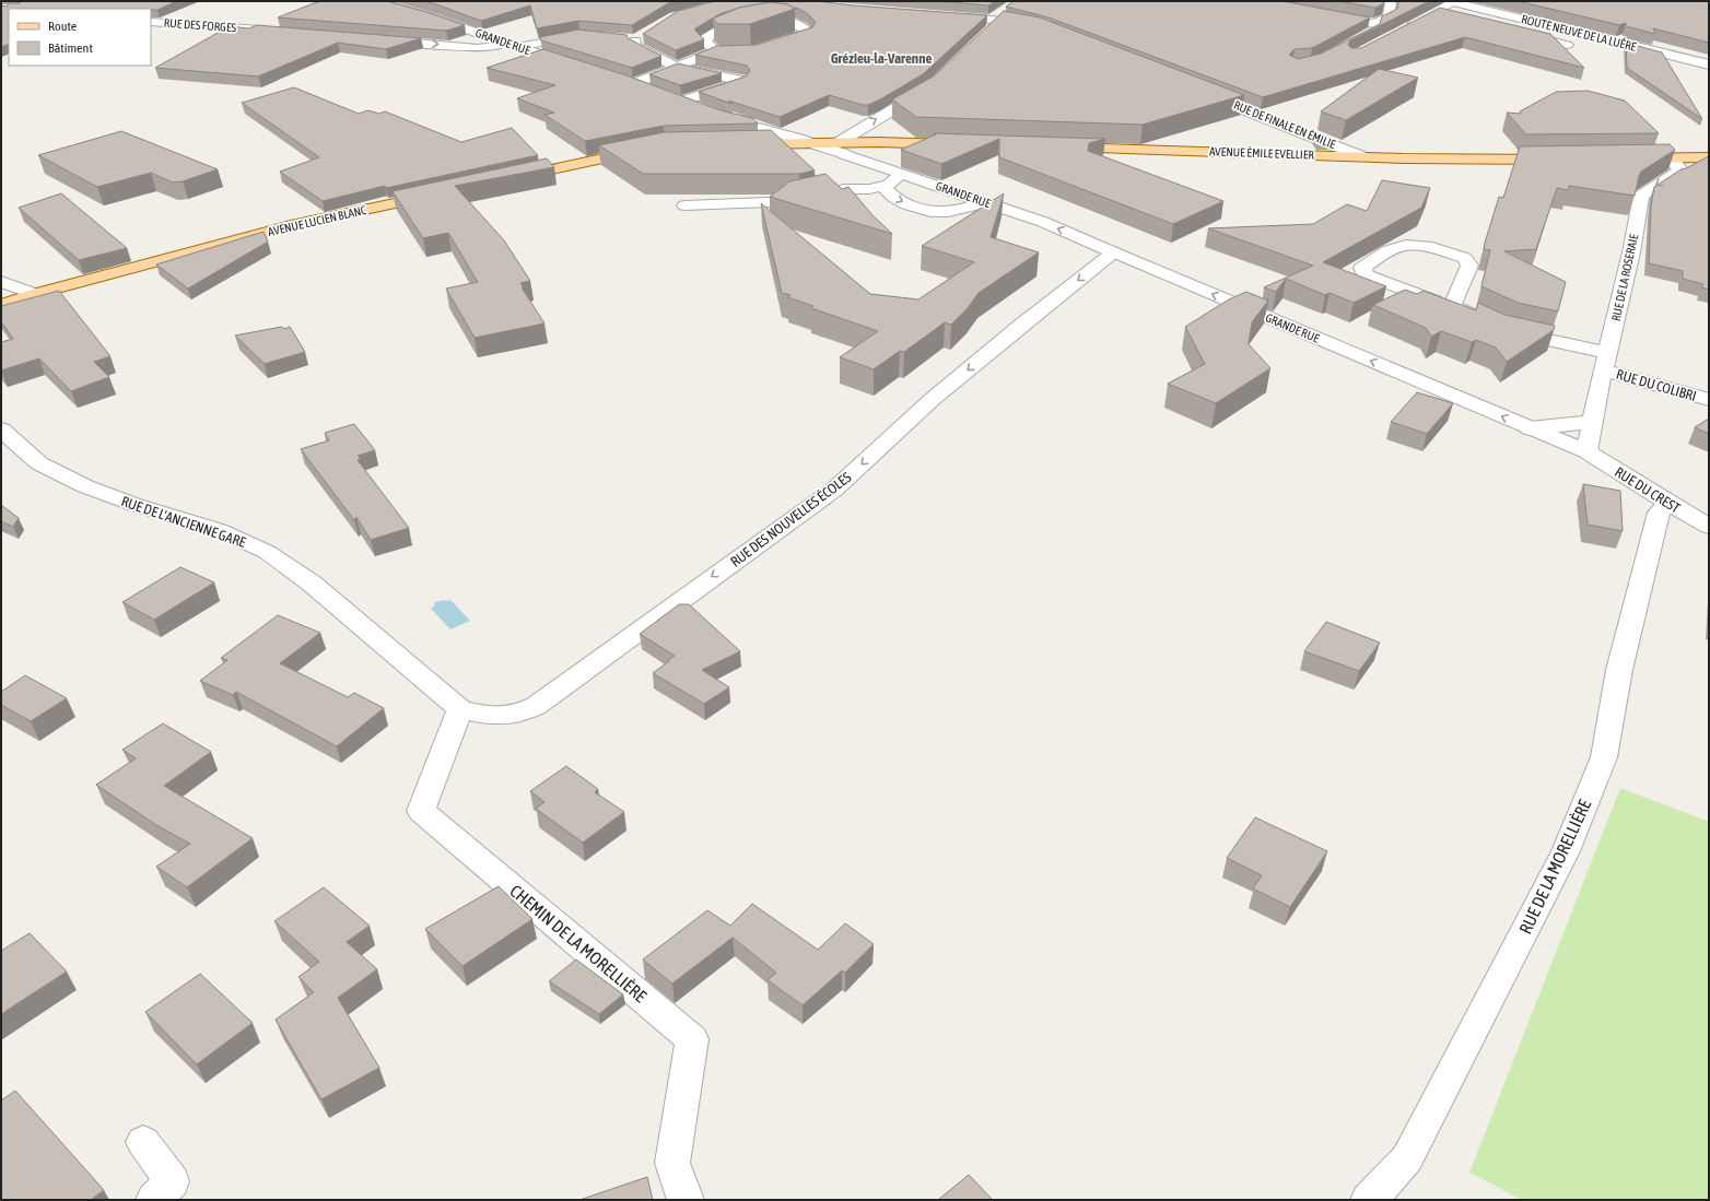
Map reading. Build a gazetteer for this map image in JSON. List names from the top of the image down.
{
  "streets": {
    "main road": ["AVENUE ÉMILE EVELLIER", "AVENUE LUCIEN BLANC"],
    "street": [
      "RUE DES FORGES",
      "ROUTE NEUVE DE LA LUÈRE",
      "GRANDE RUE",
      "RUE DE FINALE EN ÉMILIE",
      "RUE DE LA ROSERAIE",
      "RUE DU COLIBRI",
      "RUE DU CREST",
      "RUE DES NOUVELLES ÉCOLES",
      "RUE DE L'ANCIENNE GARE",
      "RUE DE LA MORELLIÈRE",
      "CHEMIN DE LA MORELLIÈRE"
    ]
  },
  "crossings": [
    ["GRANDE RUE", "RUE DE LA ROSERAIE"],
    ["GRANDE RUE", "RUE DU CREST"],
    ["GRANDE RUE", "RUE DES NOUVELLES ÉCOLES"],
    ["RUE DE FINALE EN ÉMILIE", "AVENUE ÉMILE EVELLIER"],
    ["RUE DE LA ROSERAIE", "RUE DU COLIBRI"],
    ["RUE DE LA ROSERAIE", "RUE DU CREST"],
    ["RUE DU CREST", "RUE DE LA MORELLIÈRE"],
    ["RUE DES NOUVELLES ÉCOLES", "RUE DE L'ANCIENNE GARE"],
    ["RUE DES NOUVELLES ÉCOLES", "CHEMIN DE LA MORELLIÈRE"],
    ["RUE DE L'ANCIENNE GARE", "CHEMIN DE LA MORELLIÈRE"]
  ],
  "one_way": ["GRANDE RUE", "RUE DE LA ROSERAIE", "RUE DES NOUVELLES ÉCOLES"],
  "districts": ["Grézieu-la-Varenne"],
  "legend": ["Route", "Bâtiment"]
}
